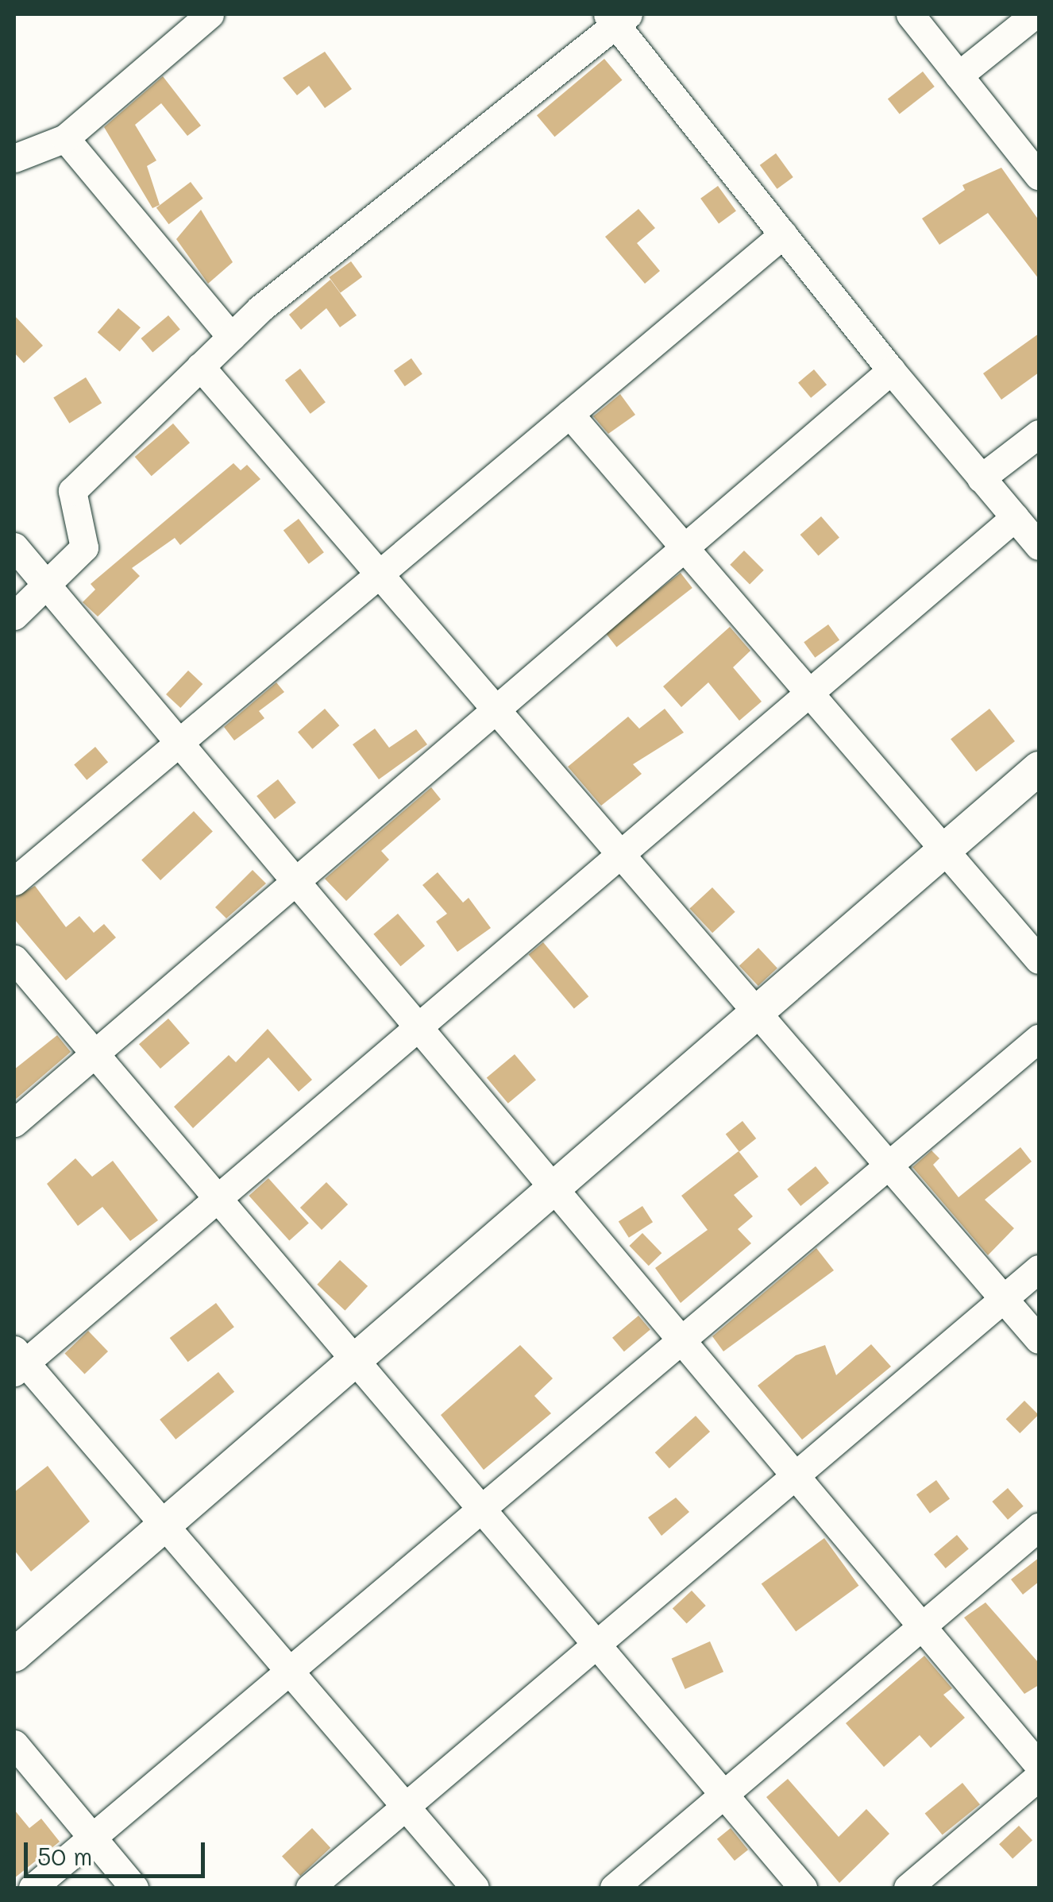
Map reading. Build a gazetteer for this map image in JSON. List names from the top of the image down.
{
  "scale_bar": "50 m"
}
